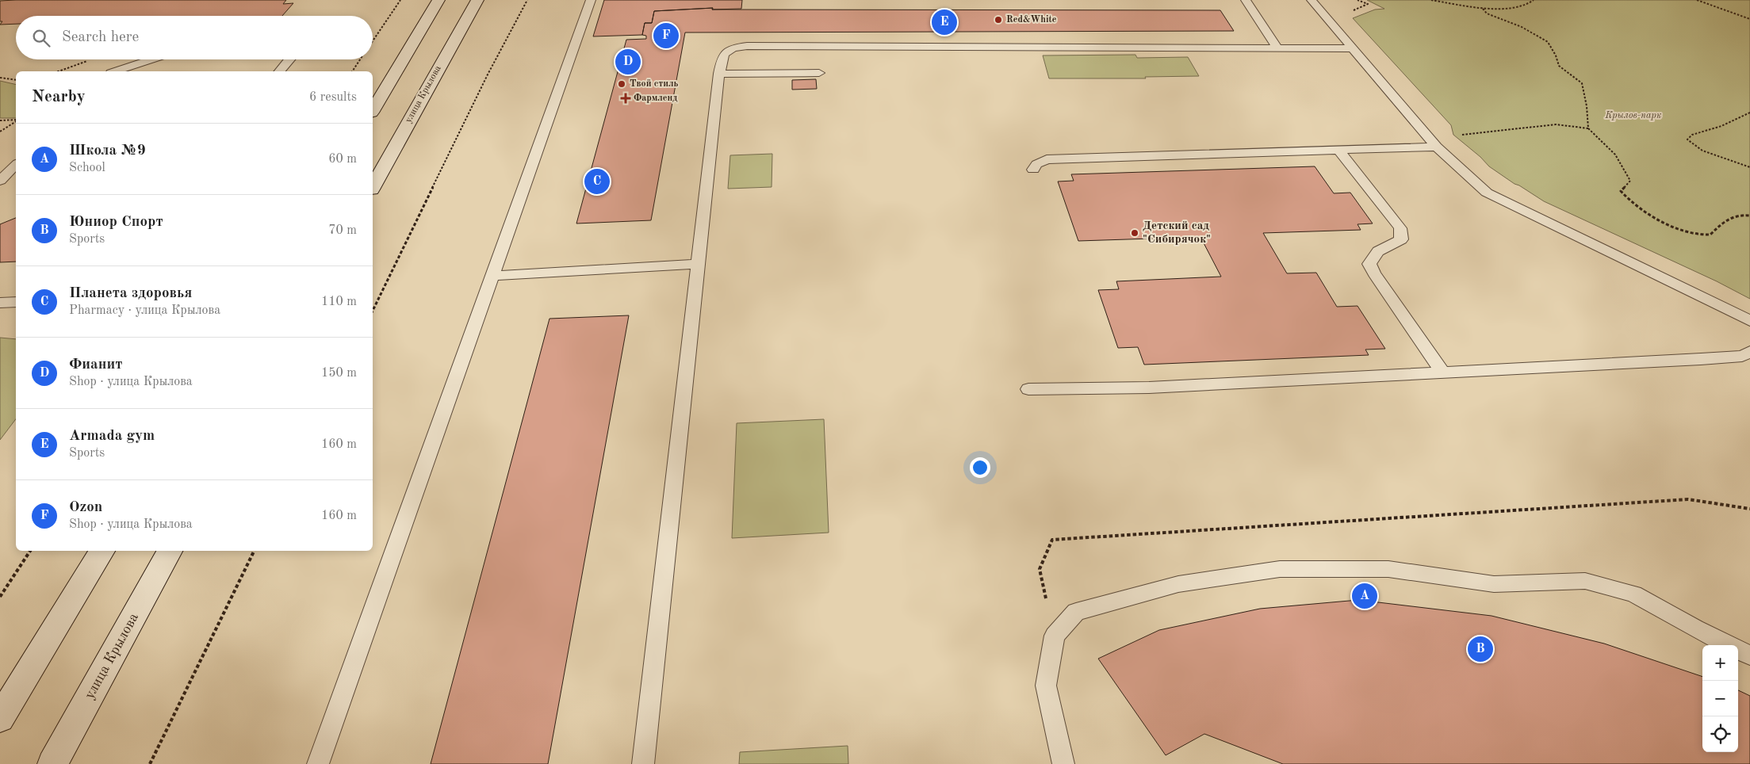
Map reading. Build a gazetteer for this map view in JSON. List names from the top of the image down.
{
  "streets": {
    "main road": ["улица Крылова"]
  },
  "parks": ["Крылов-парк"],
  "places": {
    "other": ["Red&White", "Твой стиль", "Детский сад \"Сибирячок\""],
    "health": ["Фармленд"]
  },
  "page": {
    "pins": [
      "E",
      "F",
      "D",
      "C",
      "A",
      "B"
    ],
    "search": "Search here",
    "heading": ["Nearby", "6 results"],
    "list": [
      {
        "mark": "A",
        "name": "Школа №9",
        "note": "School",
        "value": "60 m"
      },
      {
        "mark": "B",
        "name": "Юниор Спорт",
        "note": "Sports",
        "value": "70 m"
      },
      {
        "mark": "C",
        "name": "Планета здоровья",
        "note": "Pharmacy · улица Крылова",
        "value": "110 m"
      },
      {
        "mark": "D",
        "name": "Фианит",
        "note": "Shop · улица Крылова",
        "value": "150 m"
      },
      {
        "mark": "E",
        "name": "Armada gym",
        "note": "Sports",
        "value": "160 m"
      },
      {
        "mark": "F",
        "name": "Ozon",
        "note": "Shop · улица Крылова",
        "value": "160 m"
      }
    ],
    "map_buttons": ["+", "−"]
  }
}
